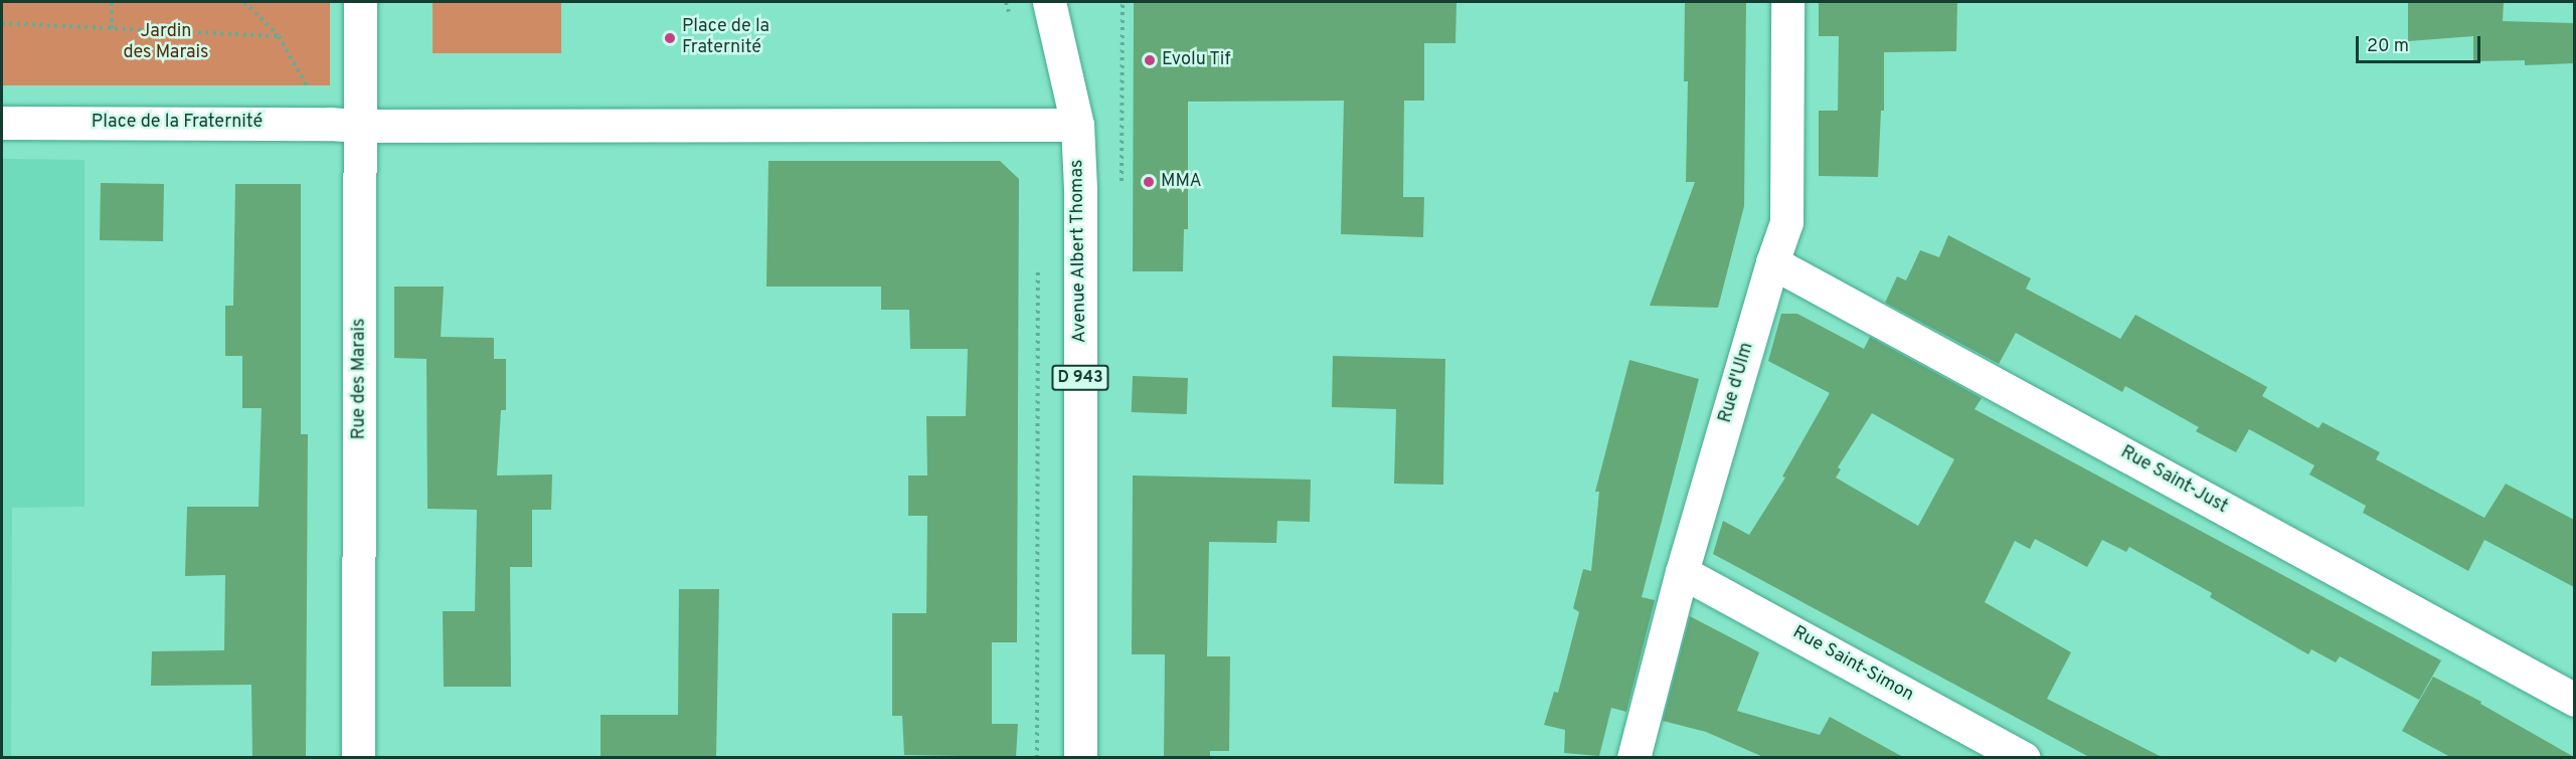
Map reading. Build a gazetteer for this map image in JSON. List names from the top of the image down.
{
  "streets": {
    "street": [
      "Place de la Fraternité",
      "Avenue Albert Thomas",
      "D 943",
      "Rue des Marais",
      "Rue d'Ulm",
      "Rue Saint-Just",
      "Rue Saint-Simon"
    ]
  },
  "crossings": [
    ["Place de la Fraternité", "Avenue Albert Thomas"],
    ["Place de la Fraternité", "Rue des Marais"],
    ["Rue d'Ulm", "Rue Saint-Just"],
    ["Rue d'Ulm", "Rue Saint-Simon"]
  ],
  "parks": ["Jardin des Marais"],
  "places": ["Place de la Fraternité", "Evolu Tif", "MMA"],
  "scale_bar": "20 m"
}
